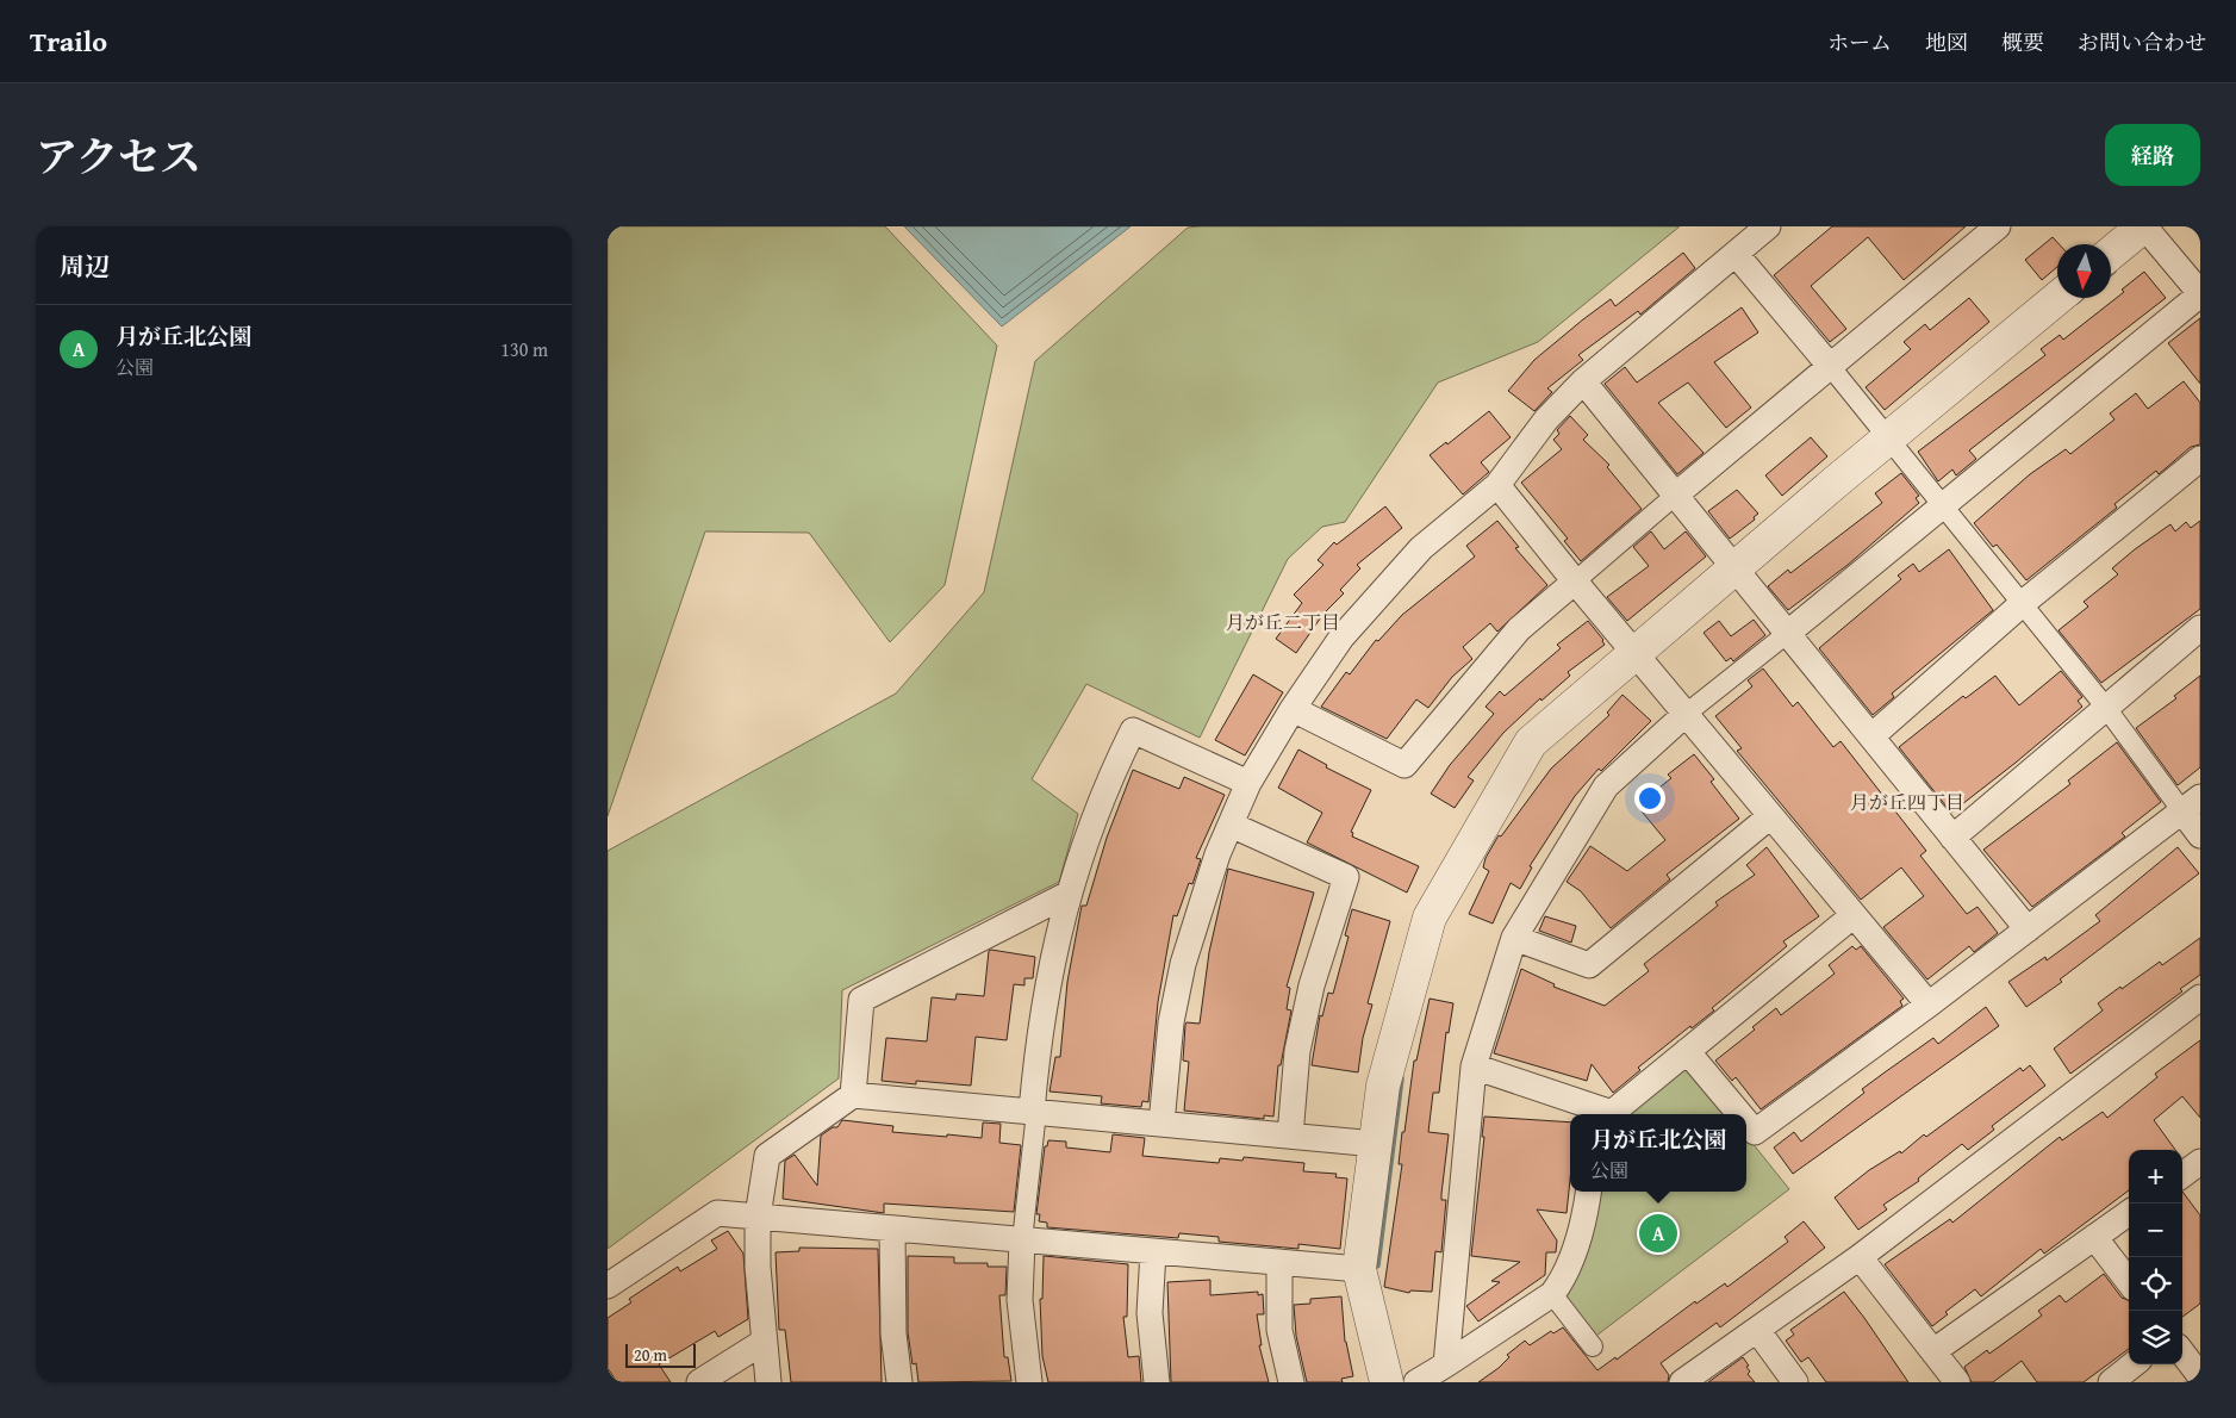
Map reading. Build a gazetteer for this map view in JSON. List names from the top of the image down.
{
  "districts": ["月が丘二丁目", "月が丘四丁目"],
  "scale_bar": "20 m",
  "north": "bottom",
  "page": {
    "header": "Trailo",
    "nav": [
      "ホーム",
      "地図",
      "概要",
      "お問い合わせ"
    ],
    "title": "アクセス",
    "buttons": "経路",
    "heading": "周辺",
    "list": [
      {
        "mark": "A",
        "name": "月が丘北公園",
        "note": "公園",
        "value": "130 m"
      }
    ],
    "popup": ["月が丘北公園", "公園"],
    "map_buttons": ["+", "−"],
    "pins": "A",
    "scale": "20 m"
  }
}
